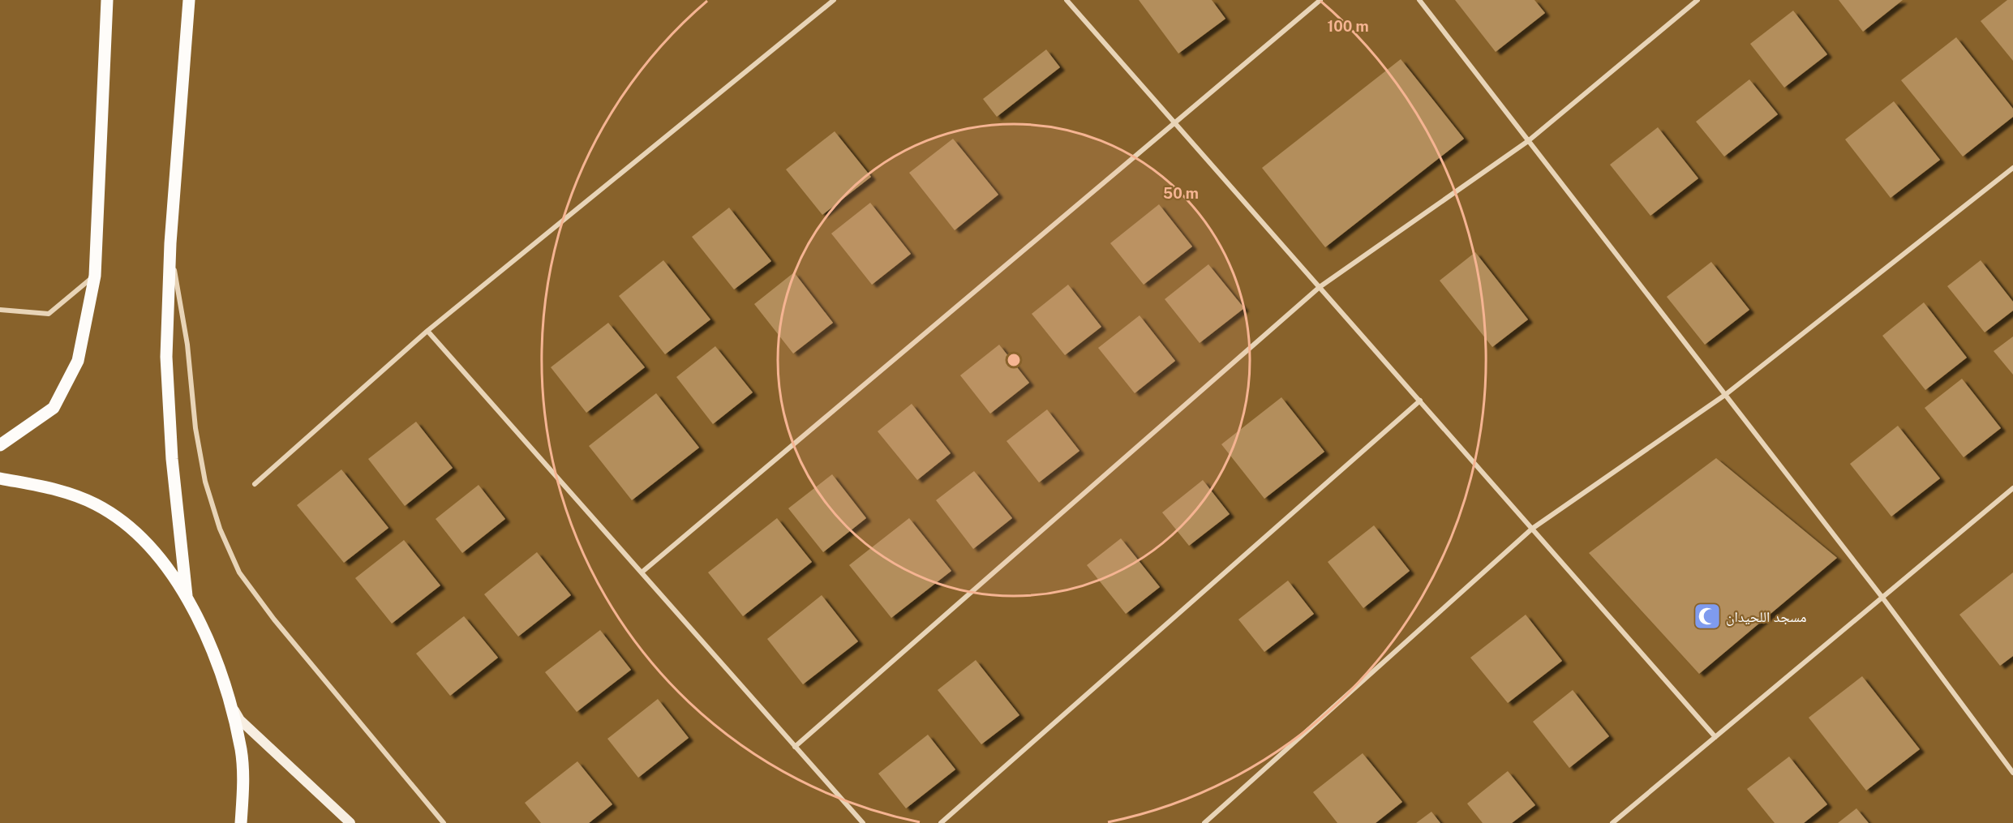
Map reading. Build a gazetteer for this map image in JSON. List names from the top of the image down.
{
  "places": {
    "mosque": ["مسجد اللحيدان"]
  },
  "rings": ["100 m", "50 m"]
}
